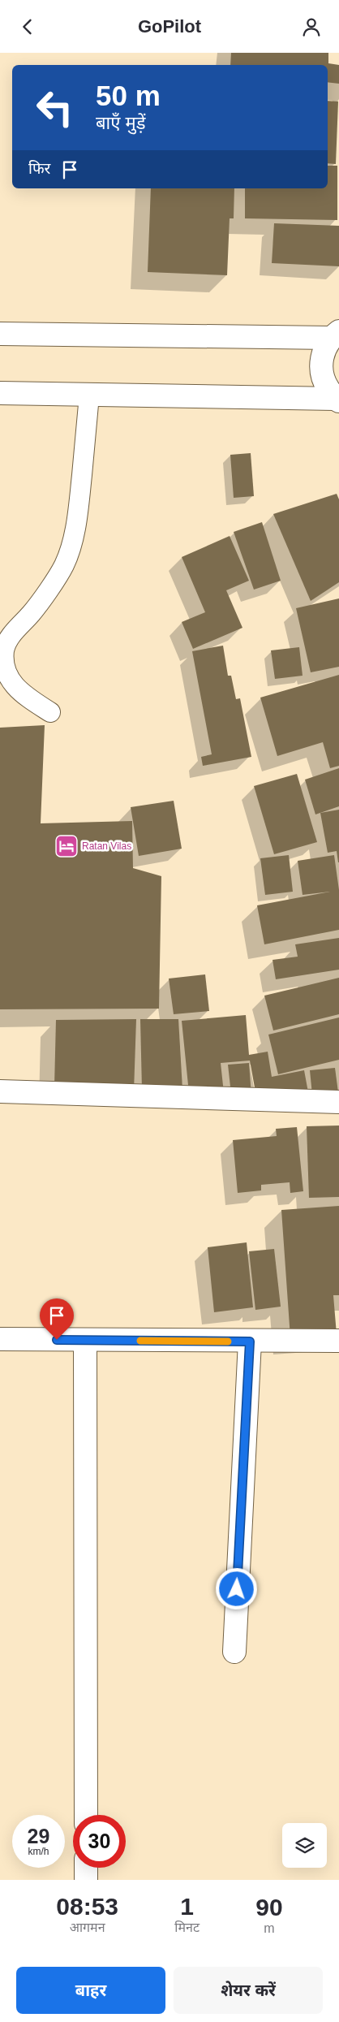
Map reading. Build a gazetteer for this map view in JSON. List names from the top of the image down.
{
  "places": {
    "hotel": ["Ratan Vilas"]
  },
  "page": {
    "header": "GoPilot",
    "turn": ["50 m", "बाएँ मुड़ें"],
    "then": "फिर",
    "speed": "29 km/h",
    "limit": "30",
    "eta": [
      "08:53",
      "आगमन",
      "1",
      "मिनट",
      "90",
      "m"
    ],
    "buttons": ["बाहर", "शेयर करें"]
  }
}
